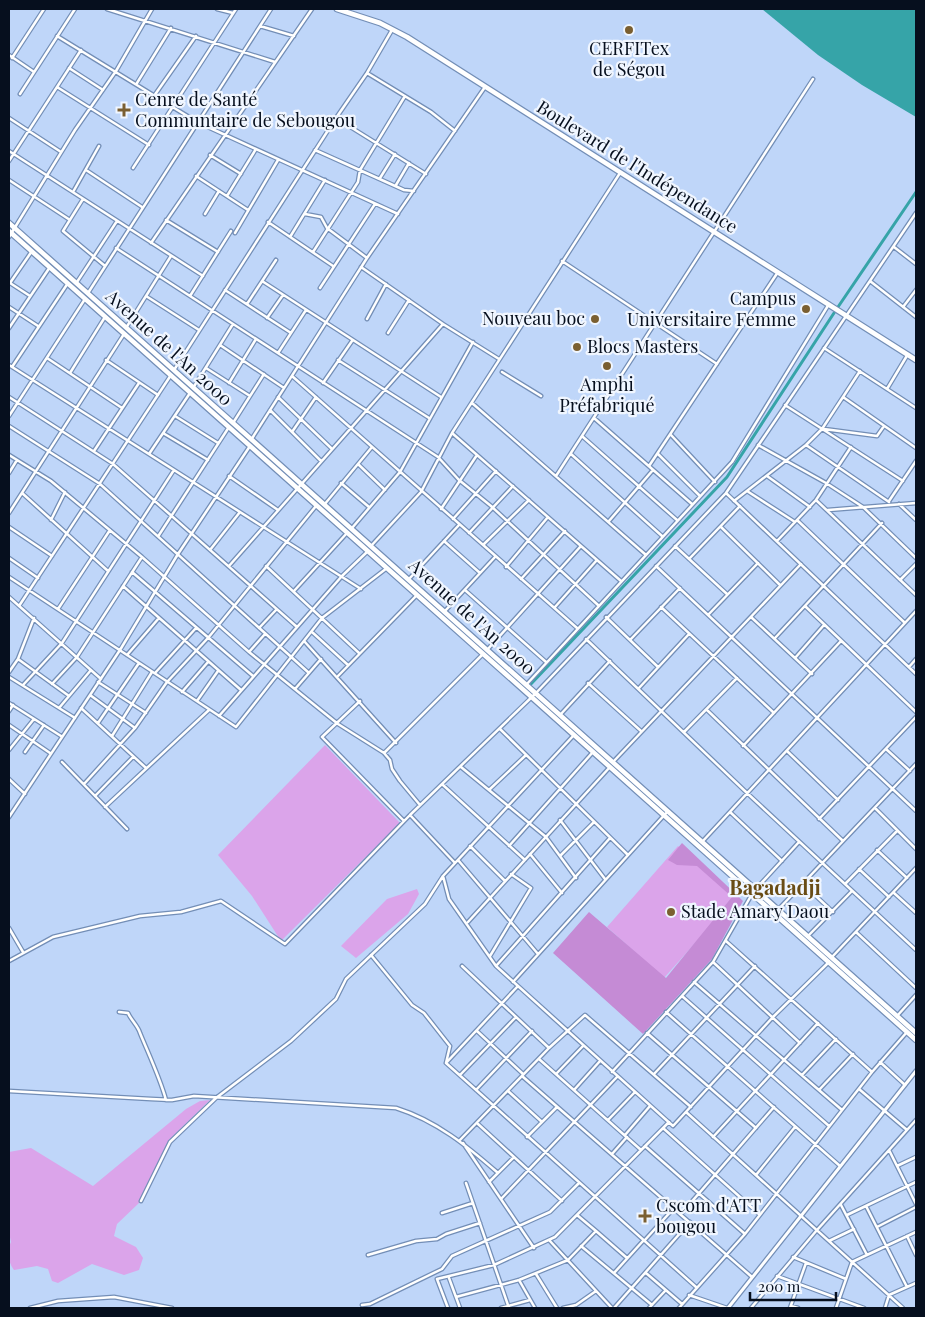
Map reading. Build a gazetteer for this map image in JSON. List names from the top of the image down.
{
  "streets": {
    "main road": ["Boulevard de l'Indépendance", "Avenue de l'An 2000"]
  },
  "districts": ["Bagadadji"],
  "places": {
    "other": [
      "CERFITex de Ségou",
      "Campus Universitaire Femme",
      "Nouveau boc",
      "Blocs Masters",
      "Amphi Préfabriqué",
      "Stade Amary Daou"
    ],
    "health": ["Cenre de Santé Communtaire de Sebougou", "Cscom d'ATT bougou"]
  },
  "scale_bar": "200 m"
}
